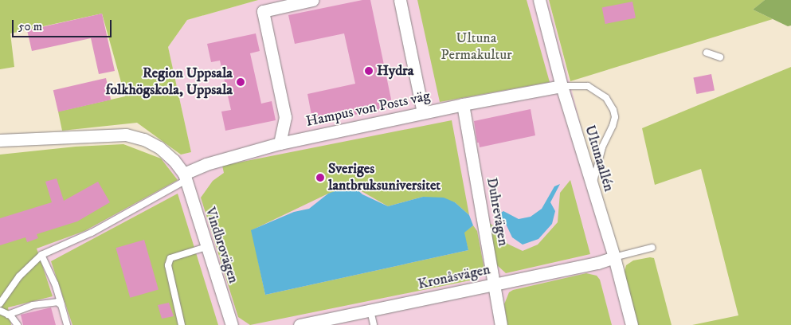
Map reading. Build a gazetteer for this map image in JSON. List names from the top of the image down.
{
  "streets": {
    "street": [
      "Hampus von Posts väg",
      "Ultunaallén",
      "Duhrevägen",
      "Vindbrovägen",
      "Kronåsvägen"
    ]
  },
  "crossings": [
    ["Hampus von Posts väg", "Ultunaallén"],
    ["Hampus von Posts väg", "Duhrevägen"],
    ["Hampus von Posts väg", "Vindbrovägen"],
    ["Ultunaallén", "Kronåsvägen"],
    ["Duhrevägen", "Kronåsvägen"]
  ],
  "parks": ["Ultuna Permakultur"],
  "places": ["Hydra", "Region Uppsala folkhögskola, Uppsala", "Sveriges lantbruksuniversitet"],
  "scale_bar": "50 m"
}
